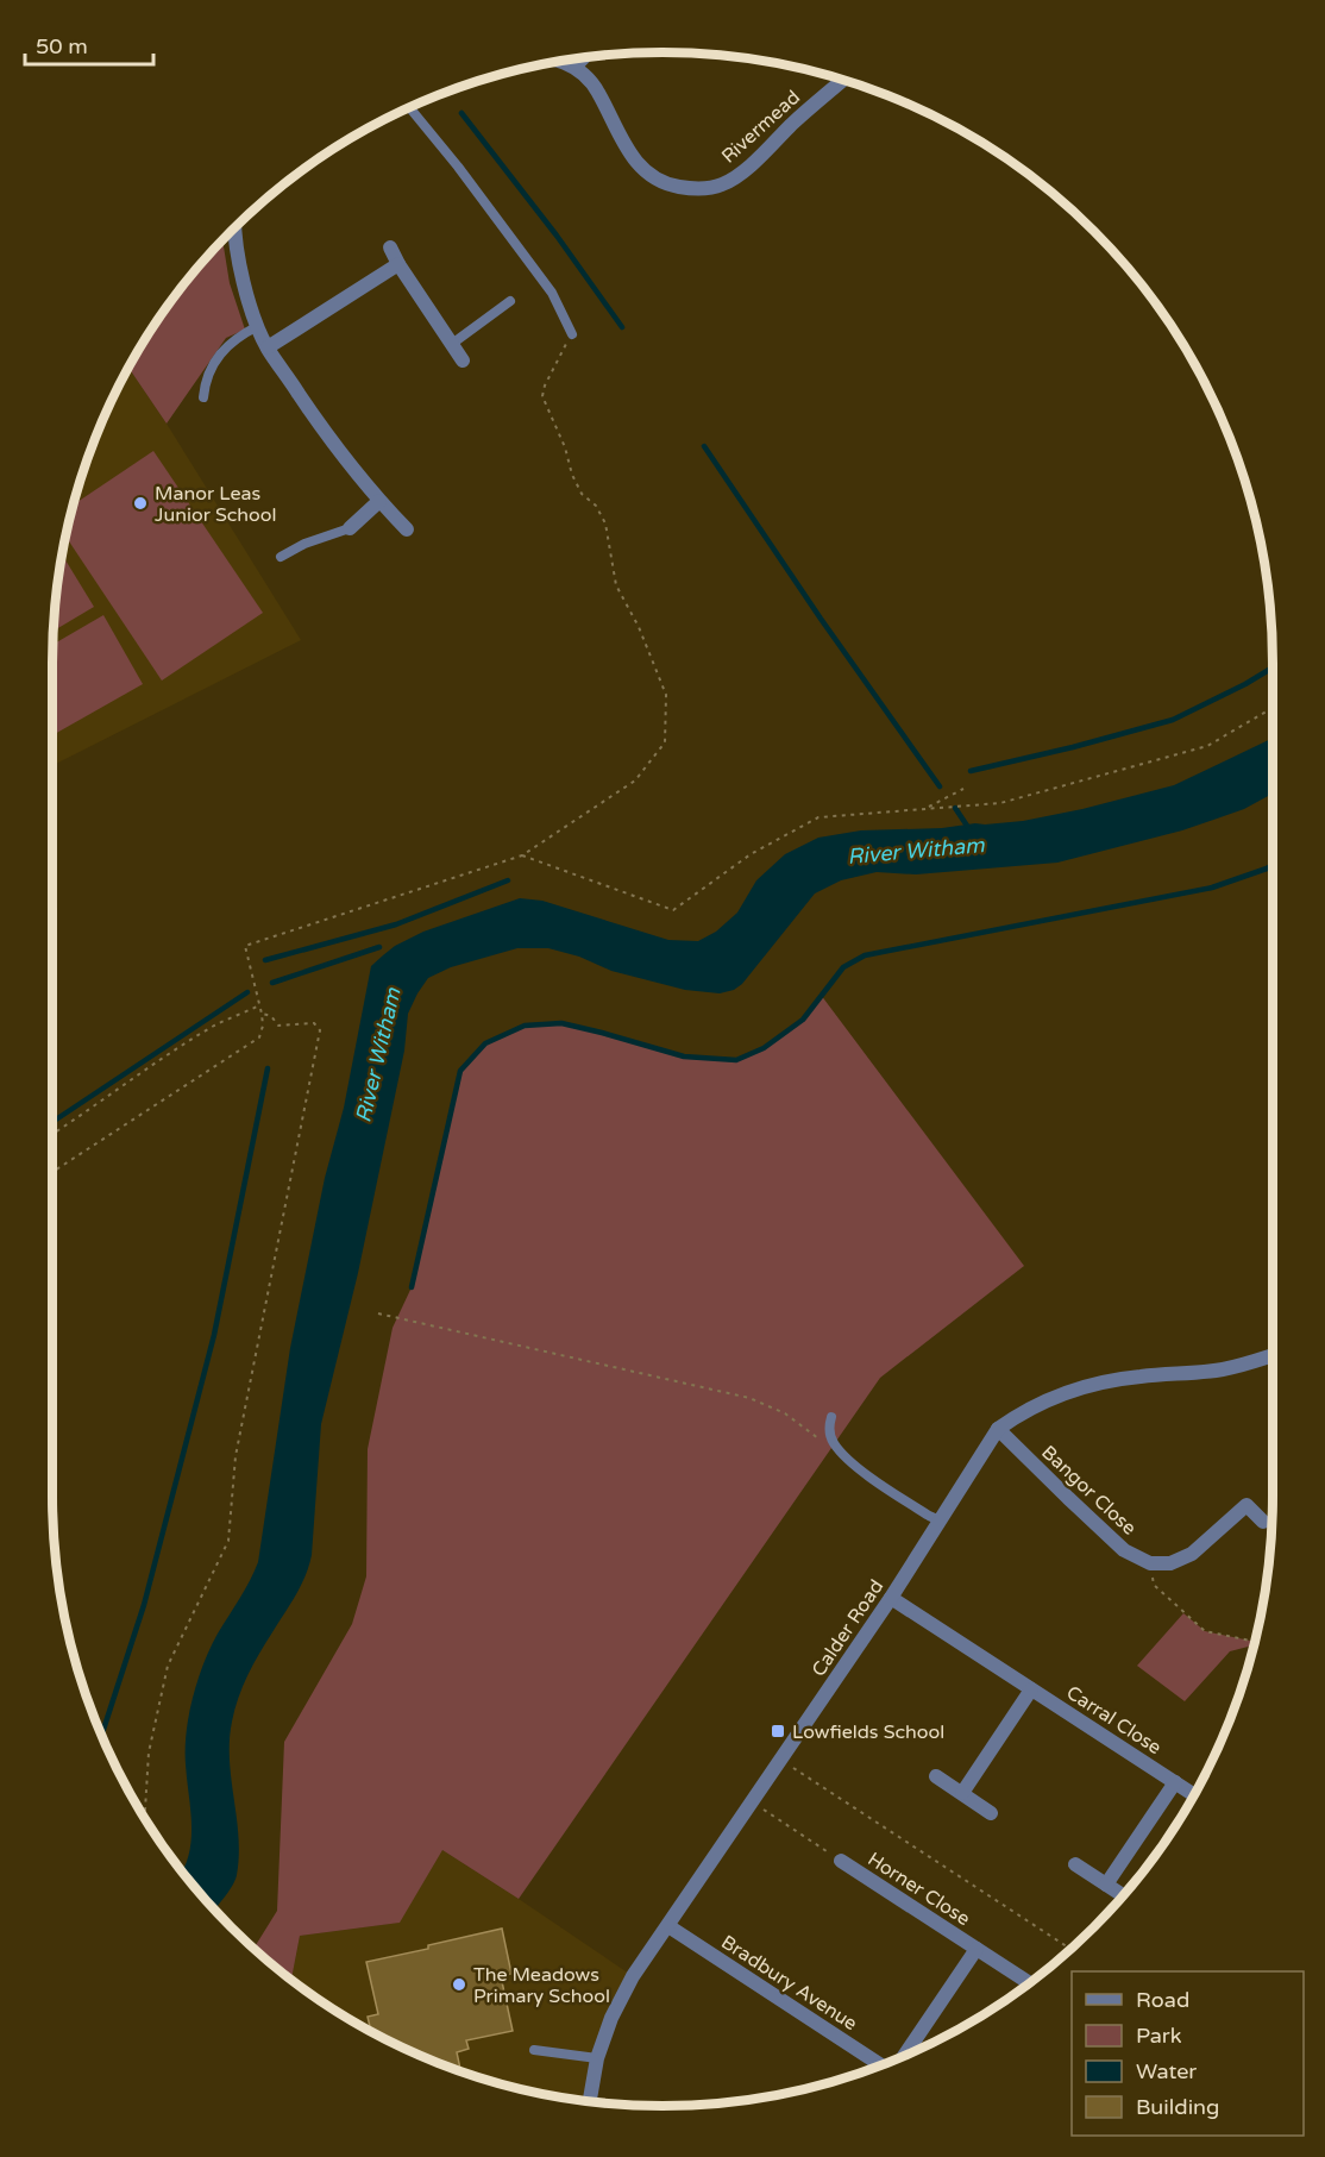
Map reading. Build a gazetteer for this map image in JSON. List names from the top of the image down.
{
  "streets": {
    "street": [
      "Rivermead",
      "Bangor Close",
      "Calder Road",
      "Carral Close",
      "Horner Close",
      "Bradbury Avenue"
    ]
  },
  "crossings": [
    ["Bangor Close", "Calder Road"],
    ["Calder Road", "Carral Close"],
    ["Calder Road", "Bradbury Avenue"]
  ],
  "water": ["River Witham"],
  "places": {
    "other": ["Manor Leas Junior School", "The Meadows Primary School"],
    "transit": ["Lowfields School"]
  },
  "legend": [
    "Road",
    "Park",
    "Water",
    "Building"
  ],
  "scale_bar": "50 m"
}
